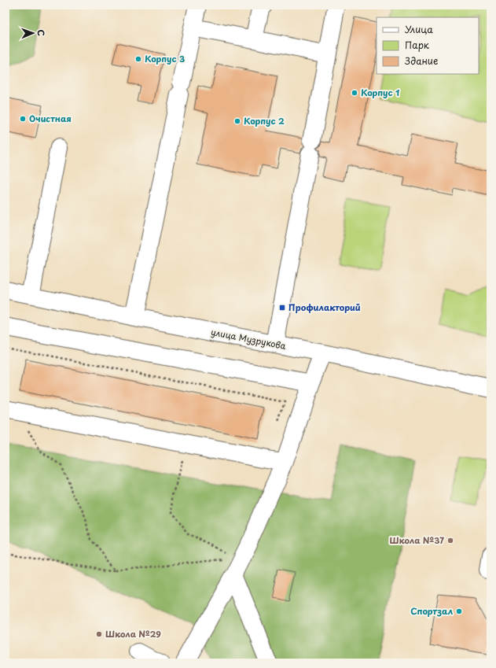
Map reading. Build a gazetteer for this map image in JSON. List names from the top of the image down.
{
  "streets": {
    "street": ["улица Музрукова"]
  },
  "places": {
    "other": [
      "Корпус 3",
      "Корпус 1",
      "Очистная",
      "Корпус 2",
      "Школа №37",
      "Спортзал",
      "Школа №29"
    ],
    "transit": ["Профилакторий"]
  },
  "legend": ["Улица", "Парк", "Здание"],
  "north": "right"
}
